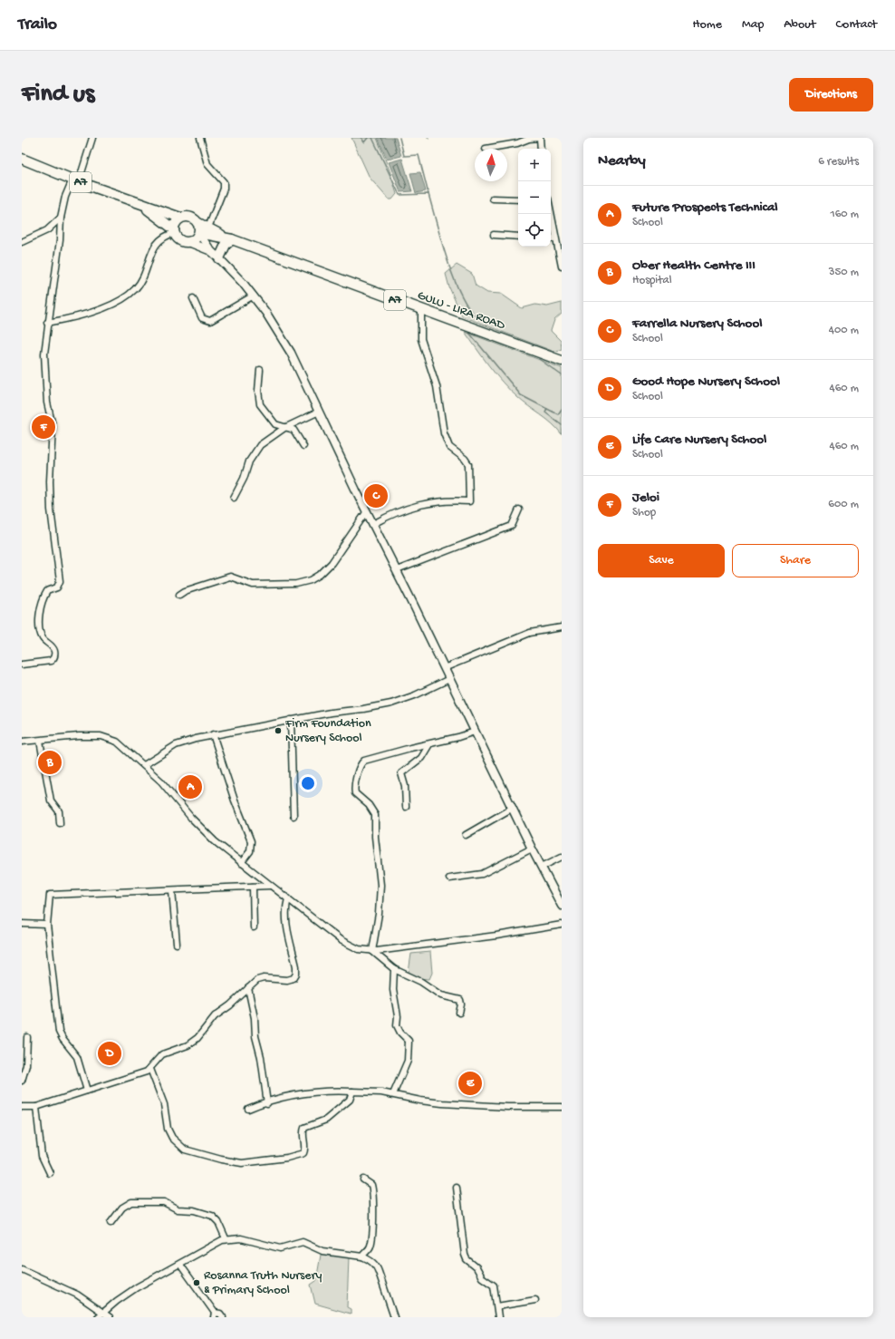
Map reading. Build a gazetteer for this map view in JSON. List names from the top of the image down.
{
  "streets": {
    "main road": ["A7", "GULU - LIRA ROAD"]
  },
  "crossings": [
    ["A7", "GULU - LIRA ROAD"]
  ],
  "places": ["Firm Foundation Nursery School", "Rosanna Truth Nursery & Primary School"],
  "north": "top",
  "page": {
    "header": "Trailo",
    "nav": [
      "Home",
      "Map",
      "About",
      "Contact"
    ],
    "buttons": [
      "Directions",
      ["Save", "Share"]
    ],
    "title": "Find us",
    "heading": ["Nearby", "6 results"],
    "map_buttons": ["+", "−"],
    "list": [
      {
        "mark": "A",
        "name": "Future Prospects Technical",
        "note": "School",
        "value": "160 m"
      },
      {
        "mark": "B",
        "name": "Ober Health Centre III",
        "note": "Hospital",
        "value": "350 m"
      },
      {
        "mark": "C",
        "name": "Farrella Nursery School",
        "note": "School",
        "value": "400 m"
      },
      {
        "mark": "D",
        "name": "Good Hope Nursery School",
        "note": "School",
        "value": "460 m"
      },
      {
        "mark": "E",
        "name": "Life Care Nursery School",
        "note": "School",
        "value": "460 m"
      },
      {
        "mark": "F",
        "name": "Jeloi",
        "note": "Shop",
        "value": "600 m"
      }
    ],
    "pins": [
      "F",
      "C",
      "B",
      "A",
      "D",
      "E"
    ]
  }
}
